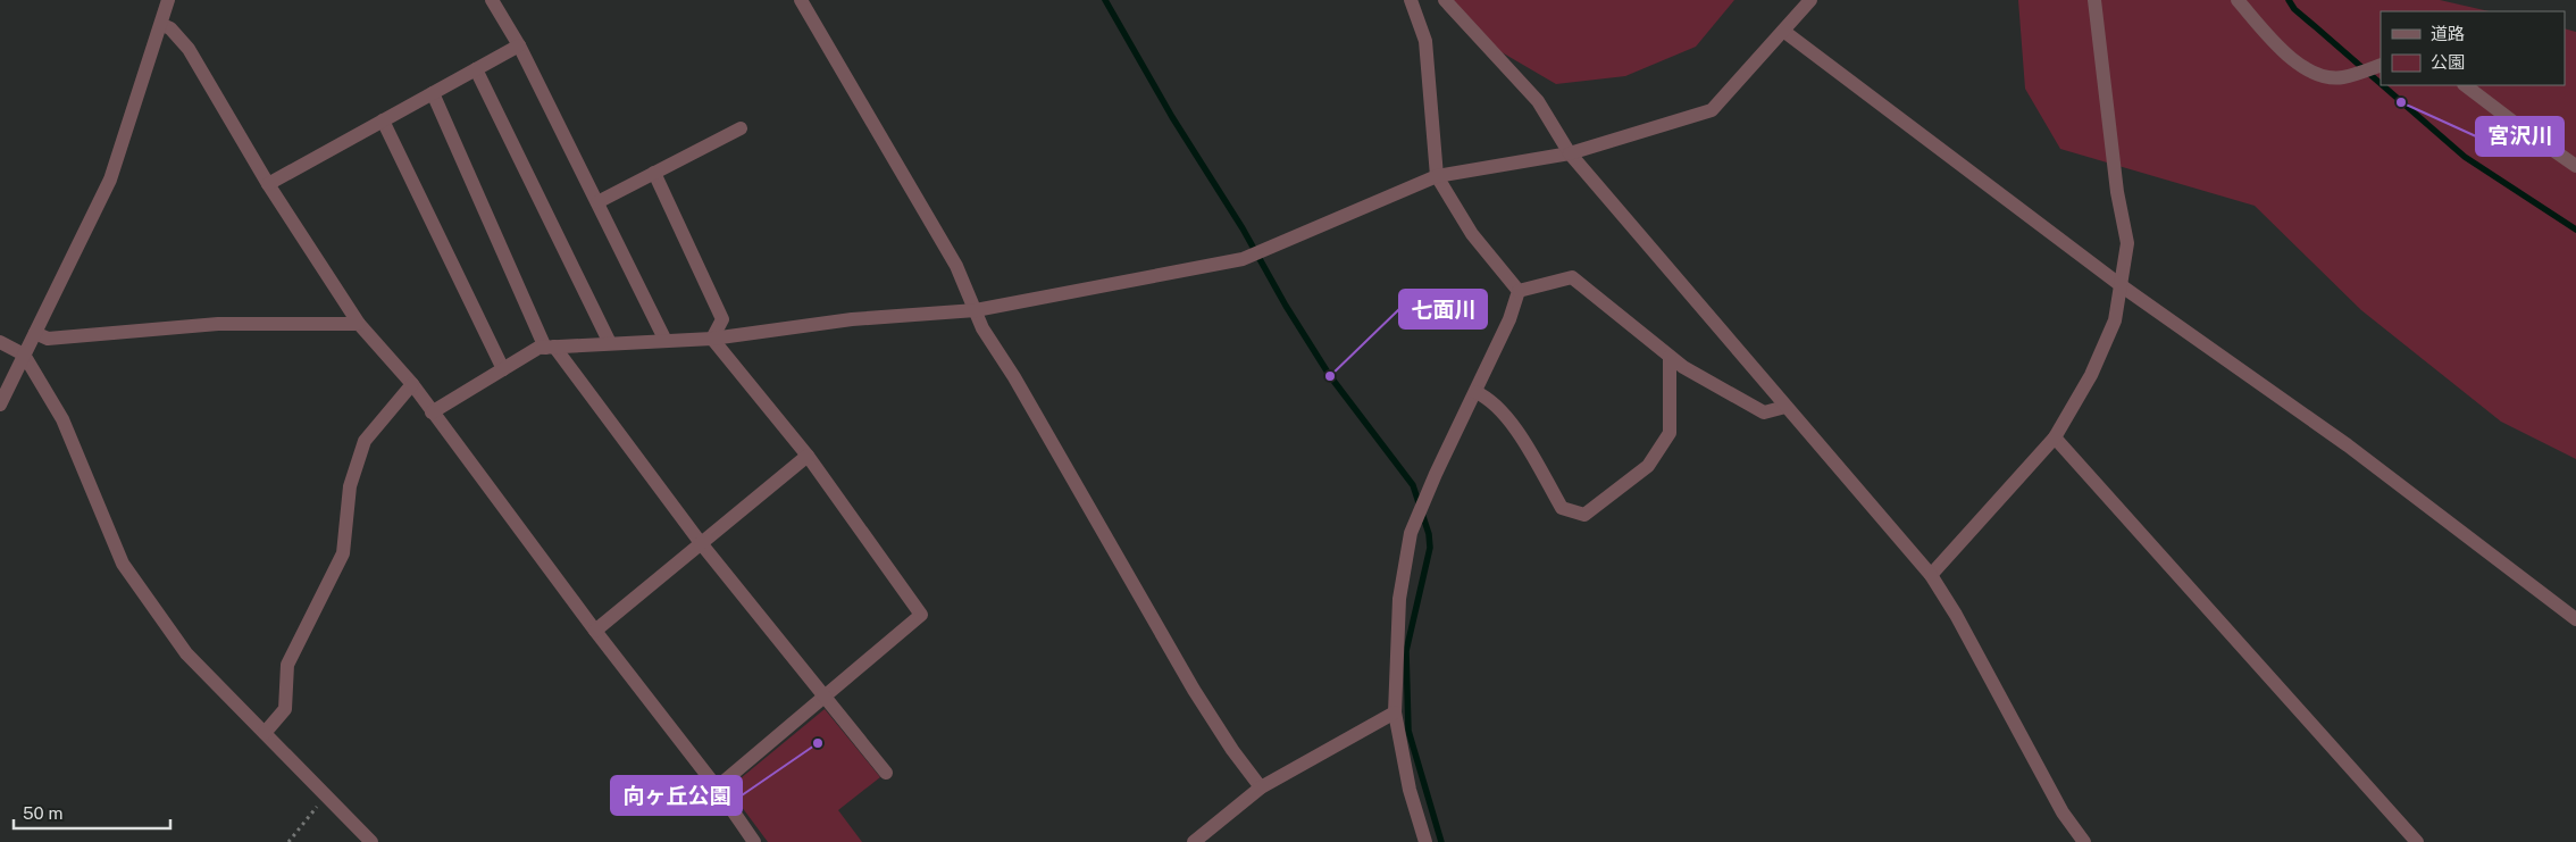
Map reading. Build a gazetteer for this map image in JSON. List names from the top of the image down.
{
  "places": ["宮沢川", "七面川", "向ヶ丘公園"],
  "legend": ["道路", "公園"],
  "scale_bar": "50 m"
}
